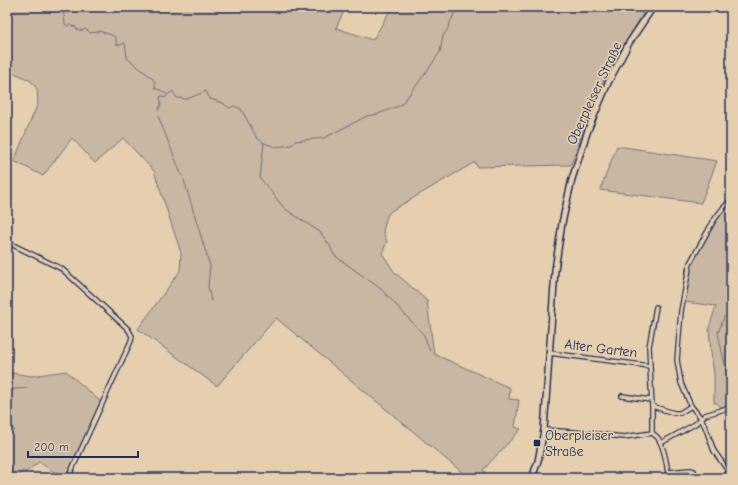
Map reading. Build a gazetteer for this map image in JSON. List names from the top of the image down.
{
  "streets": {
    "main road": ["Oberpleiser Straße"],
    "street": ["Alter Garten"]
  },
  "crossings": [
    ["Oberpleiser Straße", "Alter Garten"]
  ],
  "places": {
    "transit": ["Oberpleiser Straße"]
  },
  "scale_bar": "200 m"
}
